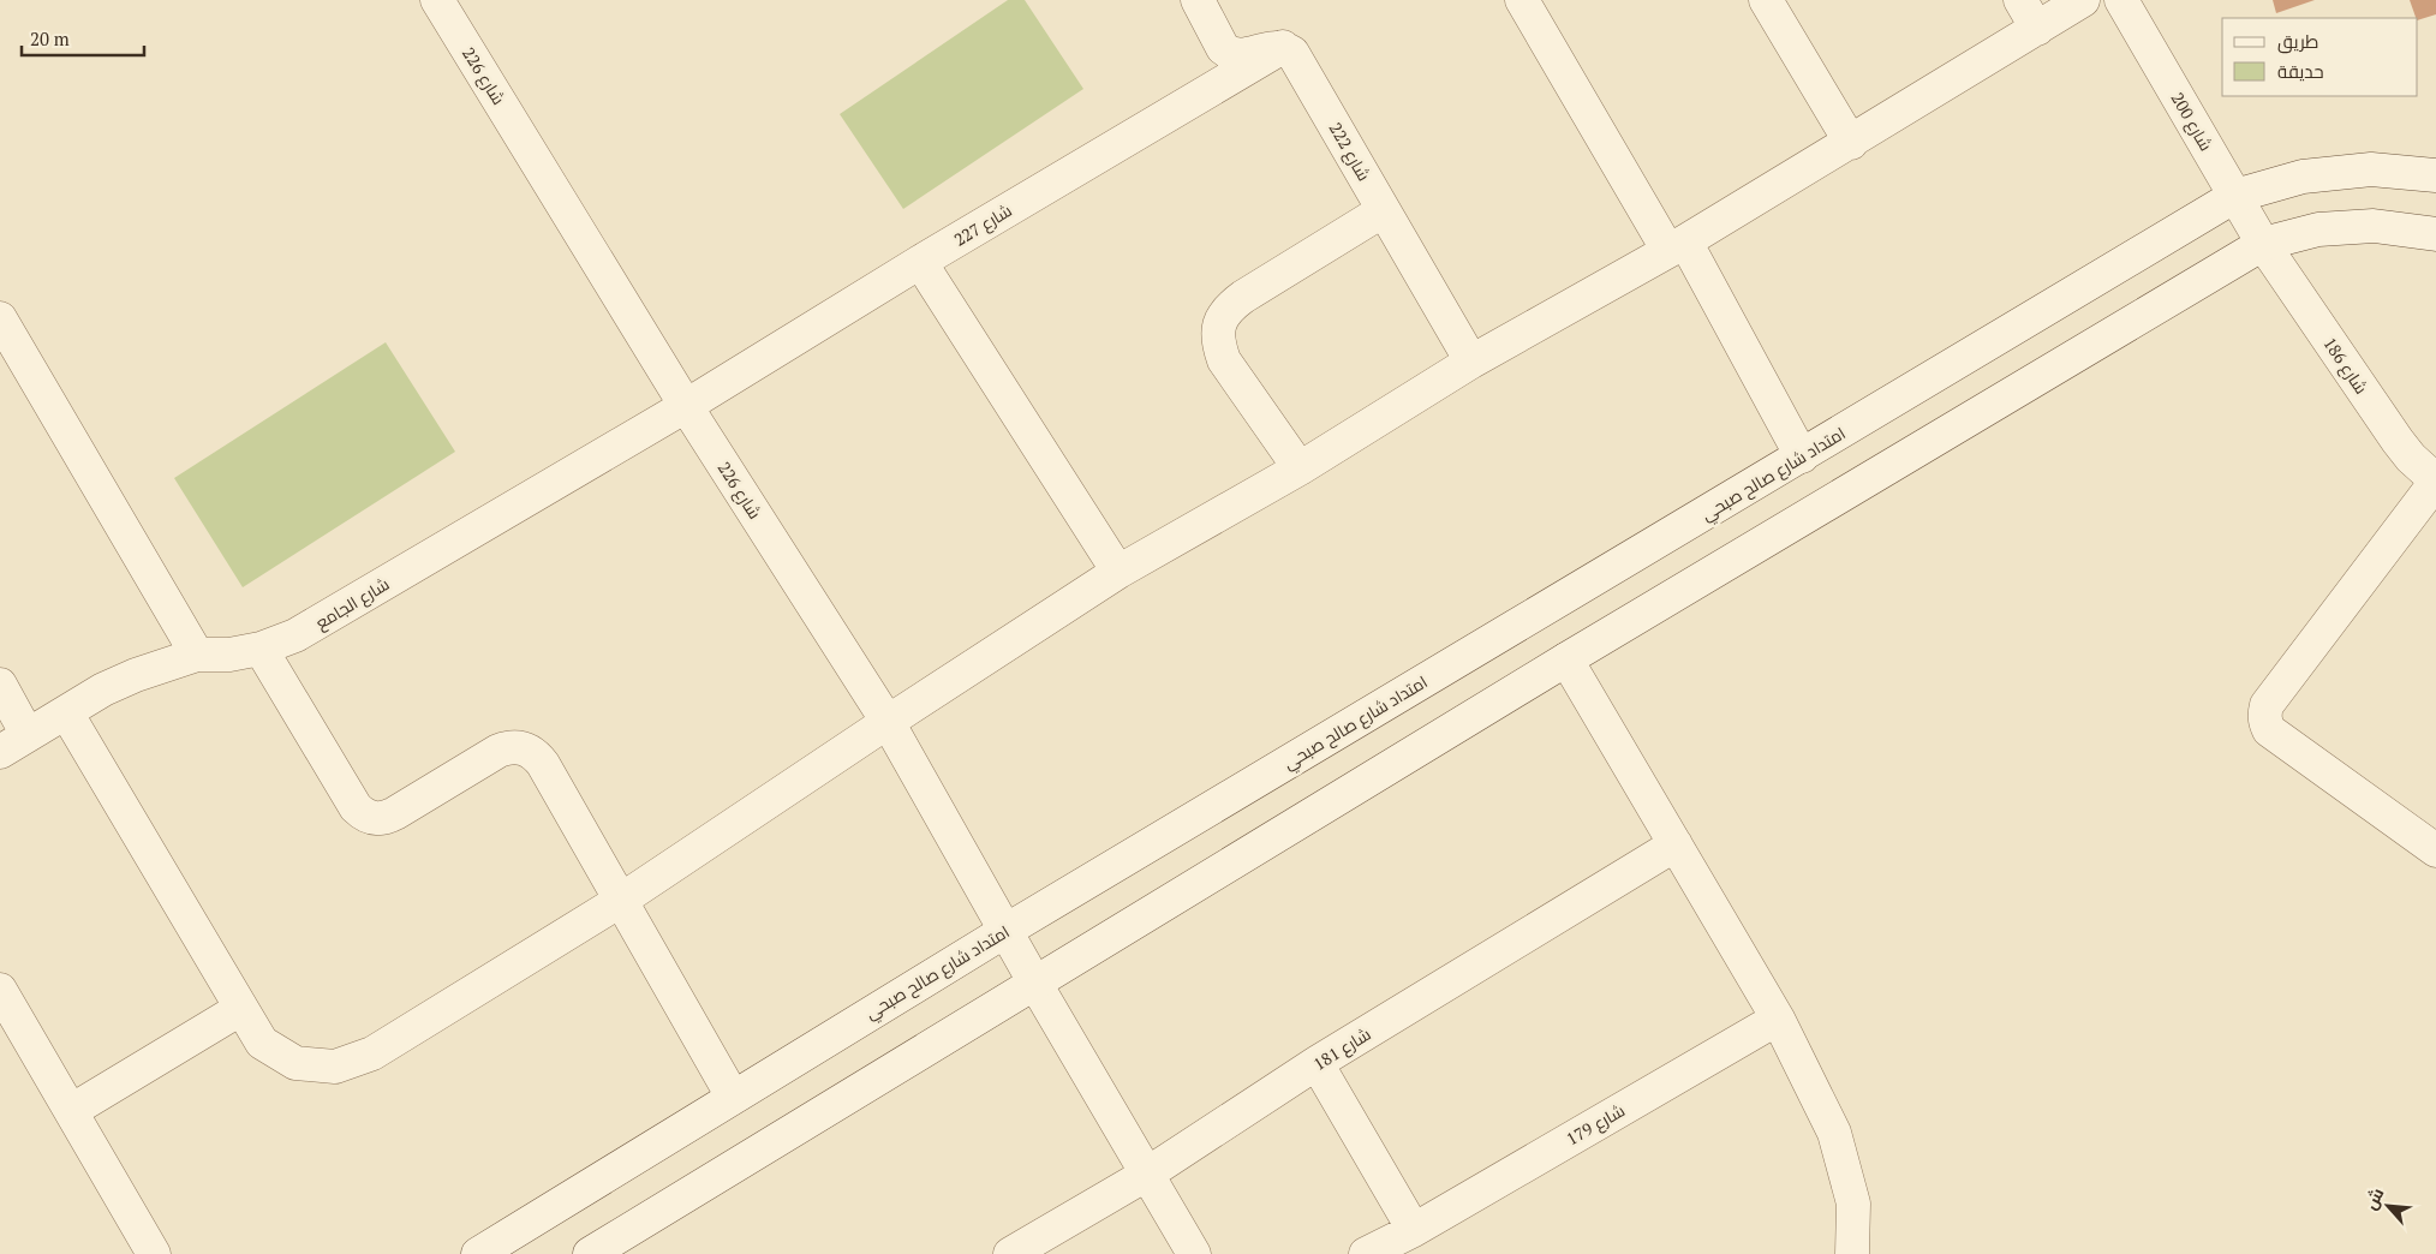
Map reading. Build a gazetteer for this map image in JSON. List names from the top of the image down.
{
  "streets": {
    "street": [
      "شارع 226",
      "شارع 200",
      "شارع 222",
      "شارع 227",
      "شارع 186",
      "امتداد شارع صالح صبحي",
      "شارع الجامع",
      "شارع 181",
      "شارع 179"
    ]
  },
  "crossings": [
    ["شارع 226", "شارع 227"],
    ["شارع 226", "امتداد شارع صالح صبحي"],
    ["شارع 226", "شارع الجامع"],
    ["شارع 226", "شارع 181"],
    ["شارع 200", "شارع 186"],
    ["شارع 200", "امتداد شارع صالح صبحي"],
    ["شارع 222", "شارع 227"],
    ["شارع 227", "شارع الجامع"]
  ],
  "legend": ["طريق", "حديقة"],
  "scale_bar": "20 m",
  "north": "top left"
}
